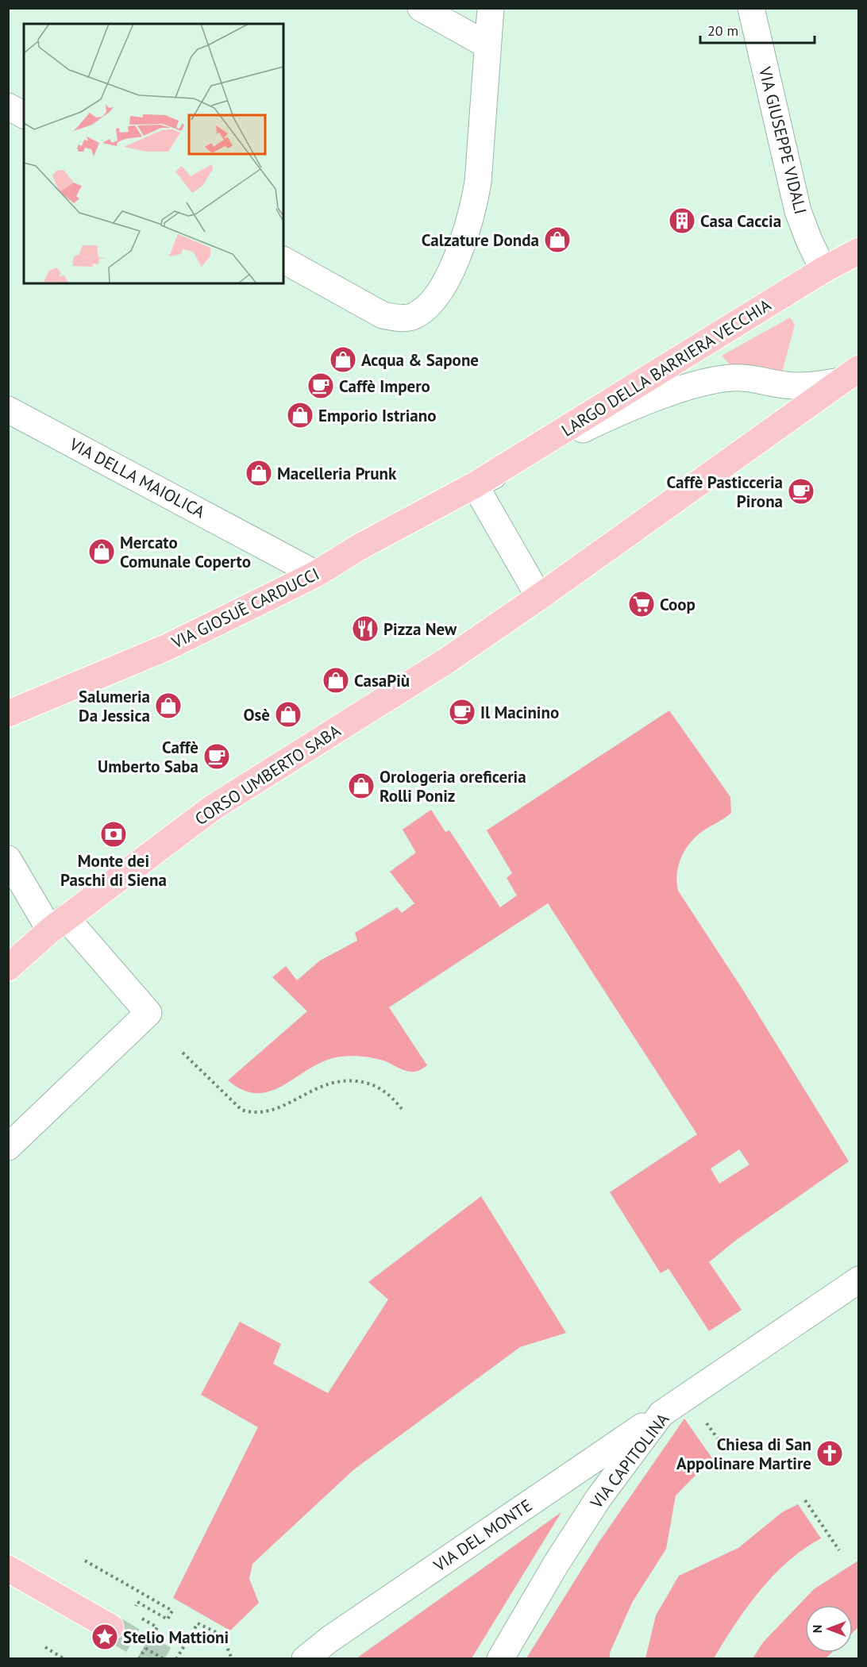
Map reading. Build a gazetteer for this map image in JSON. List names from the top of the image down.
{
  "streets": {
    "main road": ["LARGO DELLA BARRIERA VECCHIA", "VIA GIOSUÈ CARDUCCI", "CORSO UMBERTO SABA"],
    "street": [
      "VIA GIUSEPPE VIDALI",
      "VIA DELLA MAIOLICA",
      "VIA CAPITOLINA",
      "VIA DEL MONTE"
    ]
  },
  "crossings": [
    ["VIA GIUSEPPE VIDALI", "LARGO DELLA BARRIERA VECCHIA"],
    ["LARGO DELLA BARRIERA VECCHIA", "VIA GIOSUÈ CARDUCCI"],
    ["LARGO DELLA BARRIERA VECCHIA", "CORSO UMBERTO SABA"],
    ["VIA DELLA MAIOLICA", "VIA GIOSUÈ CARDUCCI"],
    ["VIA CAPITOLINA", "VIA DEL MONTE"]
  ],
  "places": {
    "building": ["Casa Caccia"],
    "shop": [
      "Calzature Donda",
      "Acqua & Sapone",
      "Emporio Istriano",
      "Macelleria Prunk",
      "Mercato Comunale Coperto",
      "CasaPiù",
      "Salumeria Da Jessica",
      "Osè",
      "Orologeria oreficeria Rolli Poniz"
    ],
    "cafe": [
      "Caffè Impero",
      "Caffè Pasticceria Pirona",
      "Il Macinino",
      "Caffè Umberto Saba"
    ],
    "supermarket": ["Coop"],
    "restaurant": ["Pizza New"],
    "bank": ["Monte dei Paschi di Siena"],
    "church": ["Chiesa di San Appolinare Martire"],
    "place": ["Stelio Mattioni"]
  },
  "scale_bar": "20 m",
  "north": "left"
}
